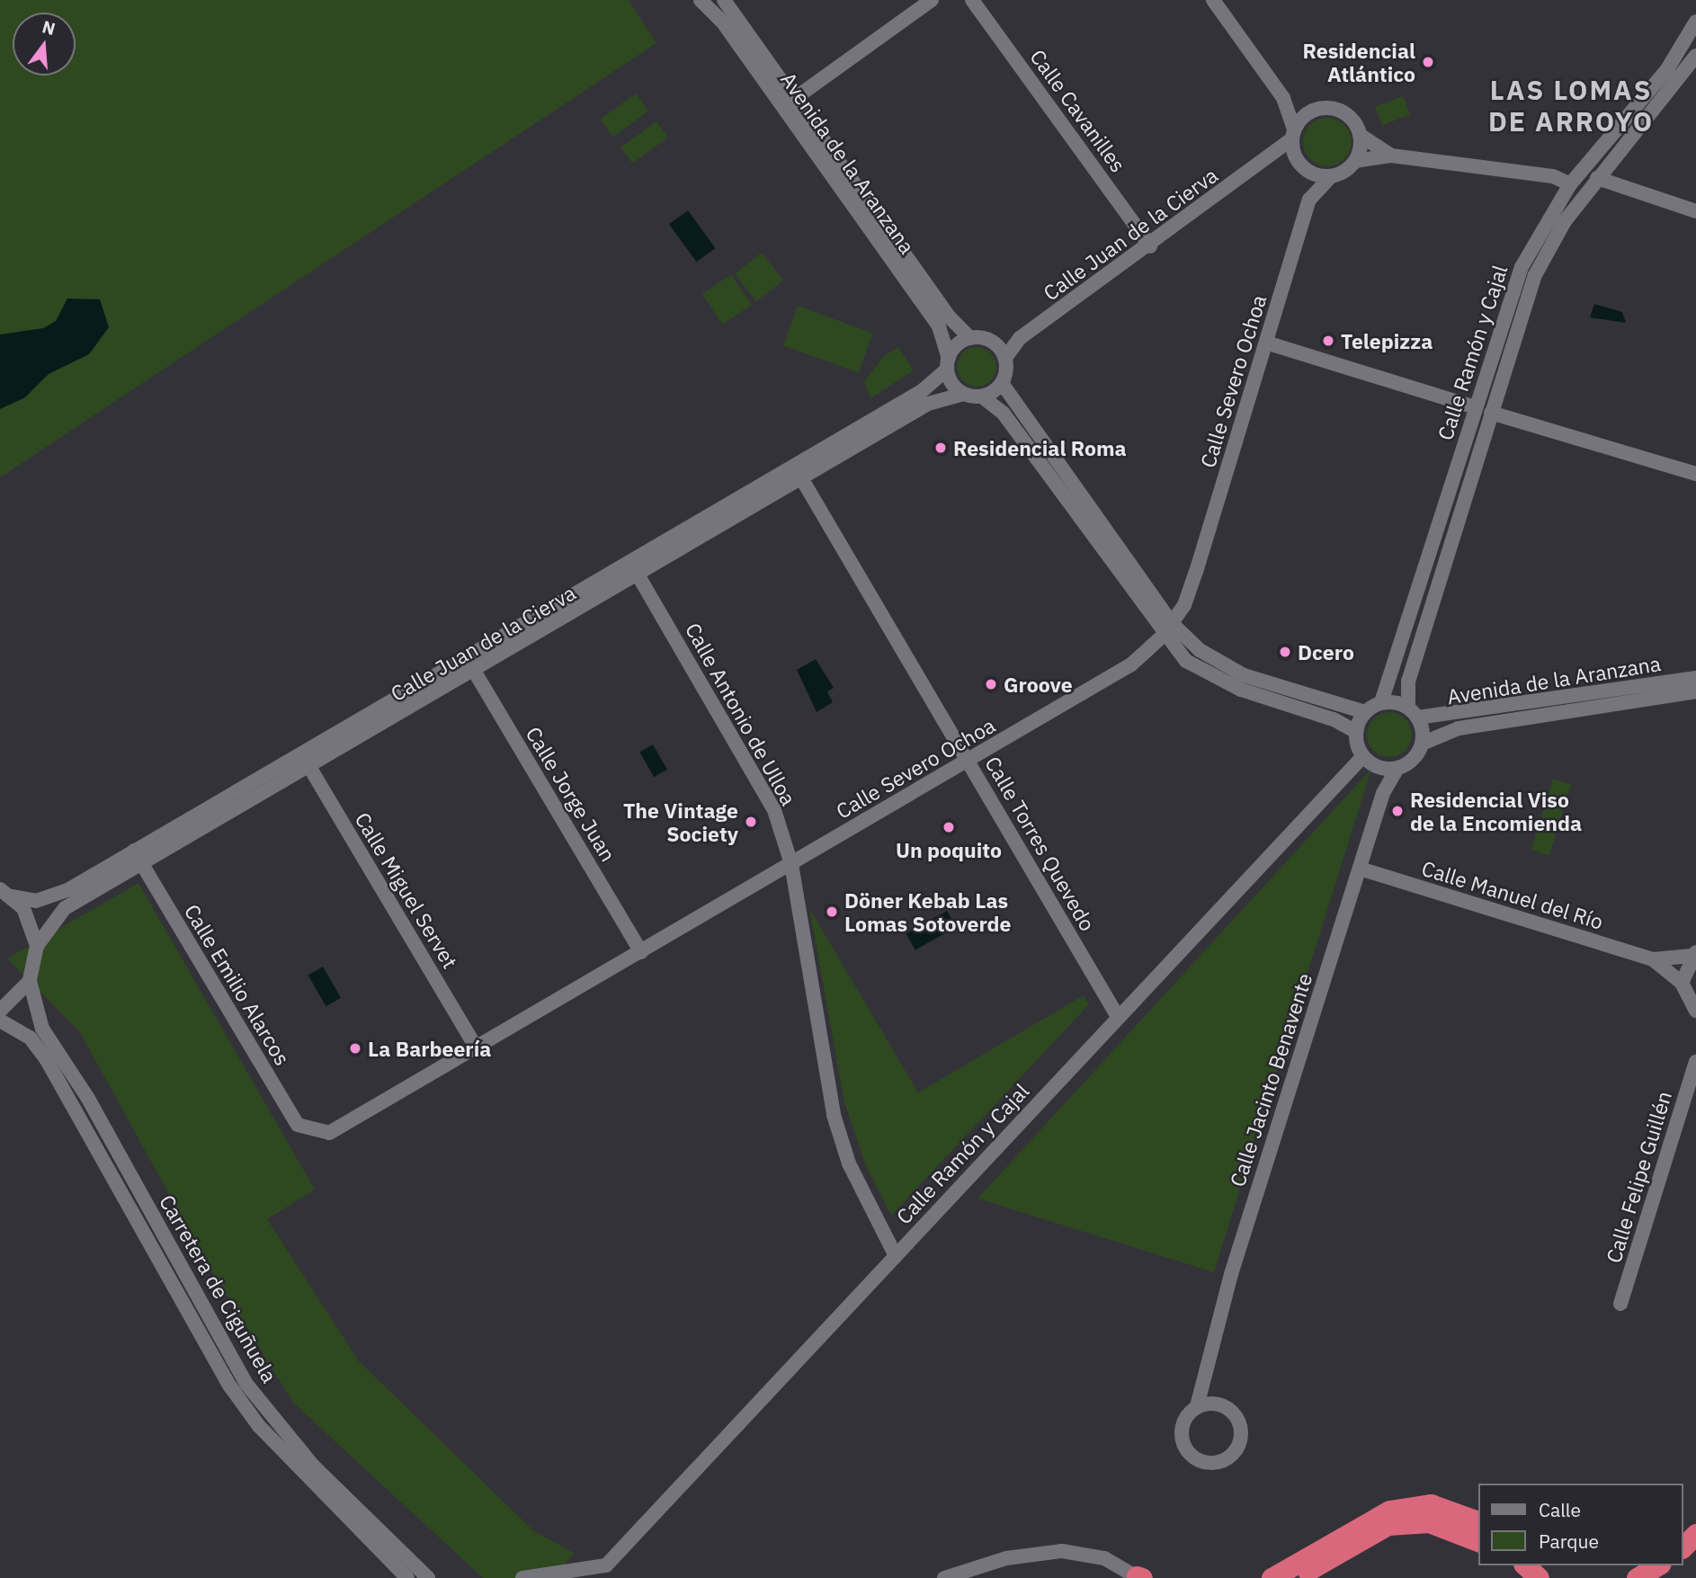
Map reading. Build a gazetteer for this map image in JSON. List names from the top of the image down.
{
  "streets": {
    "street": [
      "Calle Cavanilles",
      "Avenida de la Aranzana",
      "Calle Juan de la Cierva",
      "Calle Ramón y Cajal",
      "Calle Severo Ochoa",
      "Calle Antonio de Ulloa",
      "Calle Jorge Juan",
      "Calle Torres Quevedo",
      "Calle Miguel Servet",
      "Calle Manuel del Río",
      "Calle Emilio Alarcos",
      "Calle Jacinto Benavente",
      "Calle Felipe Guillén",
      "Carretera de Ciguñuela"
    ]
  },
  "crossings": [
    ["Calle Cavanilles", "Calle Juan de la Cierva"],
    ["Avenida de la Aranzana", "Calle Juan de la Cierva"],
    ["Avenida de la Aranzana", "Calle Ramón y Cajal"],
    ["Avenida de la Aranzana", "Calle Jacinto Benavente"],
    ["Calle Juan de la Cierva", "Calle Severo Ochoa"],
    ["Calle Juan de la Cierva", "Calle Antonio de Ulloa"],
    ["Calle Juan de la Cierva", "Calle Jorge Juan"],
    ["Calle Juan de la Cierva", "Calle Torres Quevedo"],
    ["Calle Juan de la Cierva", "Calle Miguel Servet"],
    ["Calle Juan de la Cierva", "Calle Emilio Alarcos"],
    ["Calle Ramón y Cajal", "Calle Antonio de Ulloa"],
    ["Calle Ramón y Cajal", "Calle Torres Quevedo"],
    ["Calle Ramón y Cajal", "Calle Jacinto Benavente"],
    ["Calle Severo Ochoa", "Calle Antonio de Ulloa"],
    ["Calle Severo Ochoa", "Calle Jorge Juan"],
    ["Calle Severo Ochoa", "Calle Torres Quevedo"],
    ["Calle Severo Ochoa", "Calle Miguel Servet"],
    ["Calle Severo Ochoa", "Calle Emilio Alarcos"],
    ["Calle Manuel del Río", "Calle Jacinto Benavente"]
  ],
  "districts": ["LAS LOMAS DE ARROYO"],
  "places": [
    "Residencial Atlántico",
    "Telepizza",
    "Residencial Roma",
    "Dcero",
    "Groove",
    "Residencial Viso de la Encomienda",
    "The Vintage Society",
    "Un poquito",
    "Döner Kebab Las Lomas Sotoverde",
    "La Barbeería"
  ],
  "legend": ["Calle", "Parque"],
  "north": "top"
}
